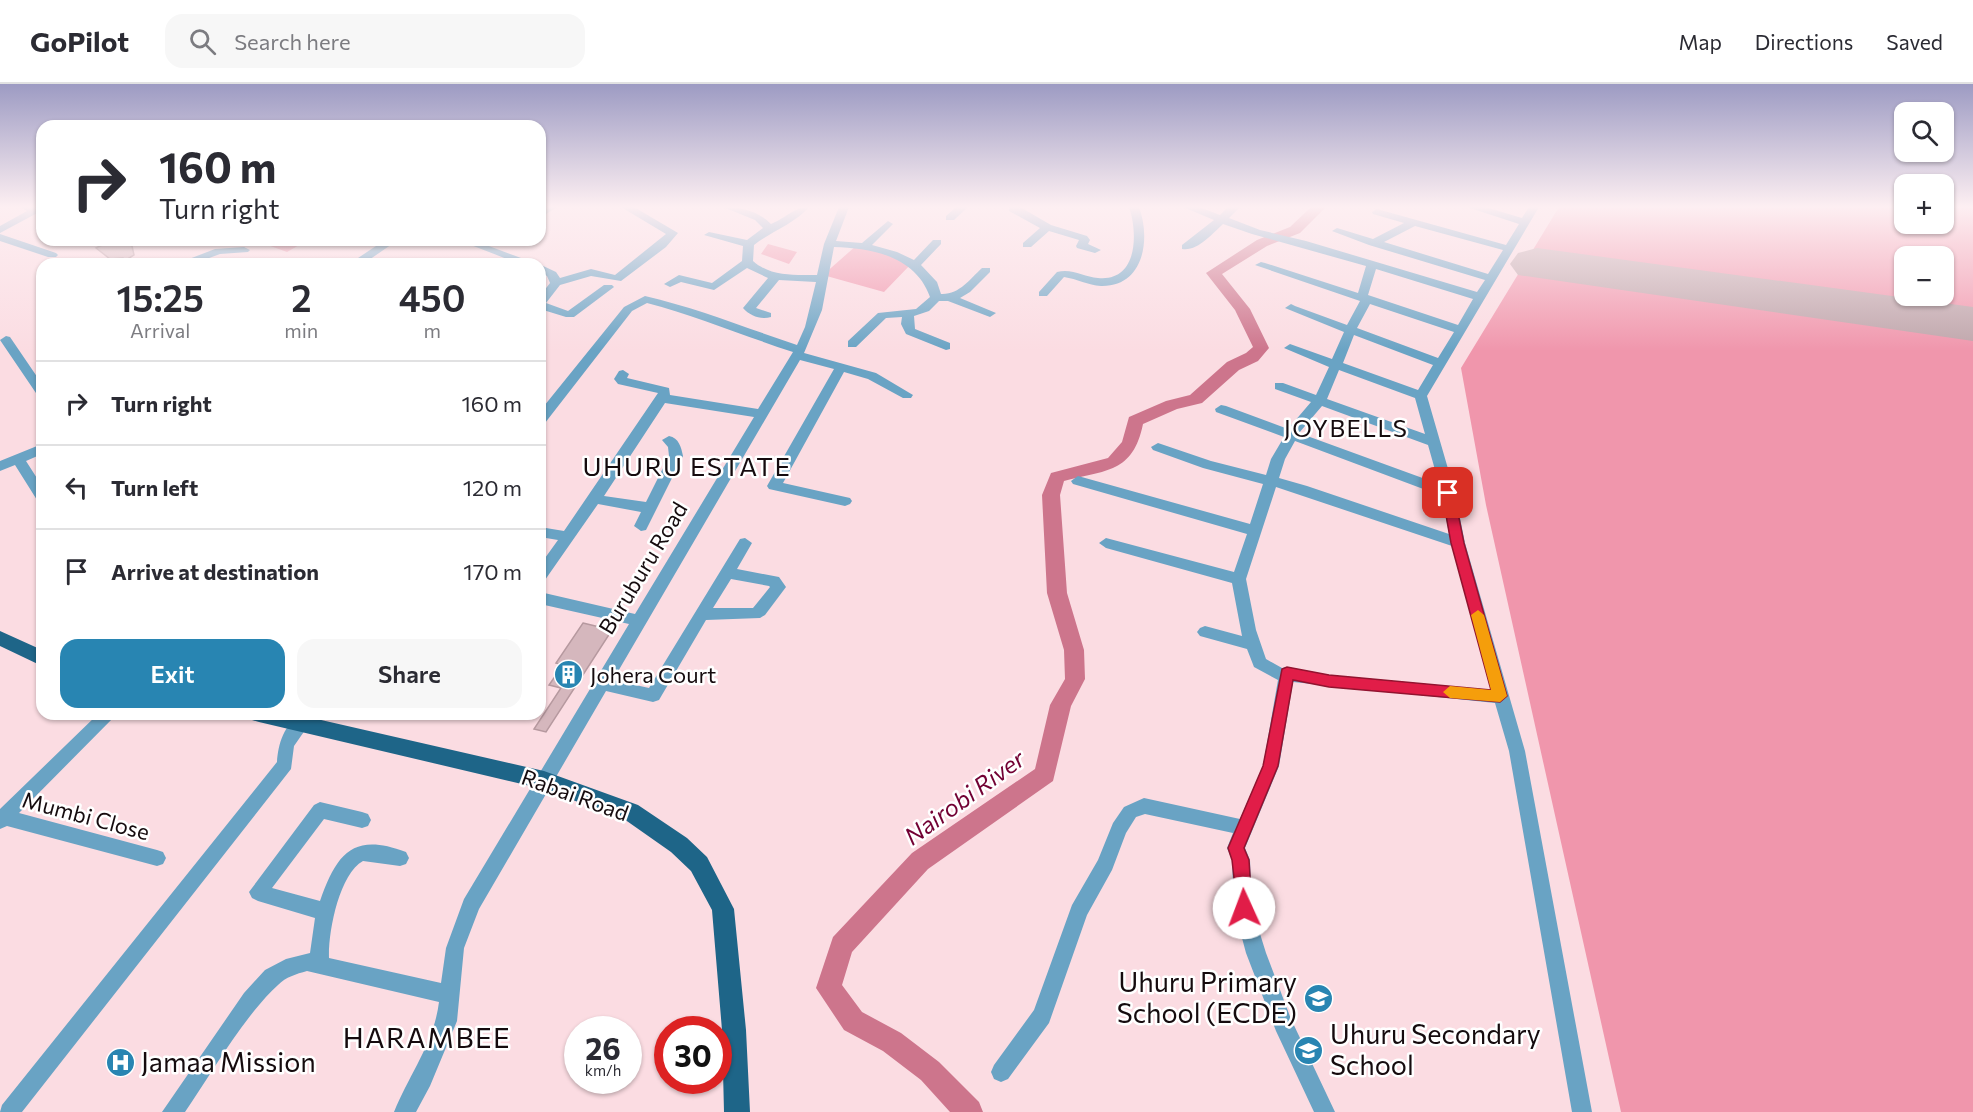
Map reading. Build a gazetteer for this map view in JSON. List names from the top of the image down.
{
  "streets": {
    "main road": ["Rabai Road"],
    "street": ["Buruburu Road", "Mumbi Close"]
  },
  "crossings": [
    ["Buruburu Road", "Rabai Road"]
  ],
  "districts": ["JOYBELLS", "UHURU ESTATE", "HARAMBEE"],
  "water": ["Nairobi River"],
  "places": {
    "building": ["Johera Court"],
    "school or university": ["Uhuru Primary School (ECDE)", "Uhuru Secondary School"],
    "hospital": ["Jamaa Mission"]
  },
  "page": {
    "header": "GoPilot",
    "search": "Search here",
    "nav": ["Map", "Directions", "Saved"],
    "map_buttons": ["+", "−"],
    "turn": ["160 m", "Turn right"],
    "eta": [
      "15:25",
      "Arrival",
      "2",
      "min",
      "450",
      "m"
    ],
    "list": [
      {
        "name": "Turn right",
        "value": "160 m"
      },
      {
        "name": "Turn left",
        "value": "120 m"
      },
      {
        "name": "Arrive at destination",
        "value": "170 m"
      }
    ],
    "buttons": ["Exit", "Share"],
    "speed": "26 km/h",
    "limit": "30"
  }
}
